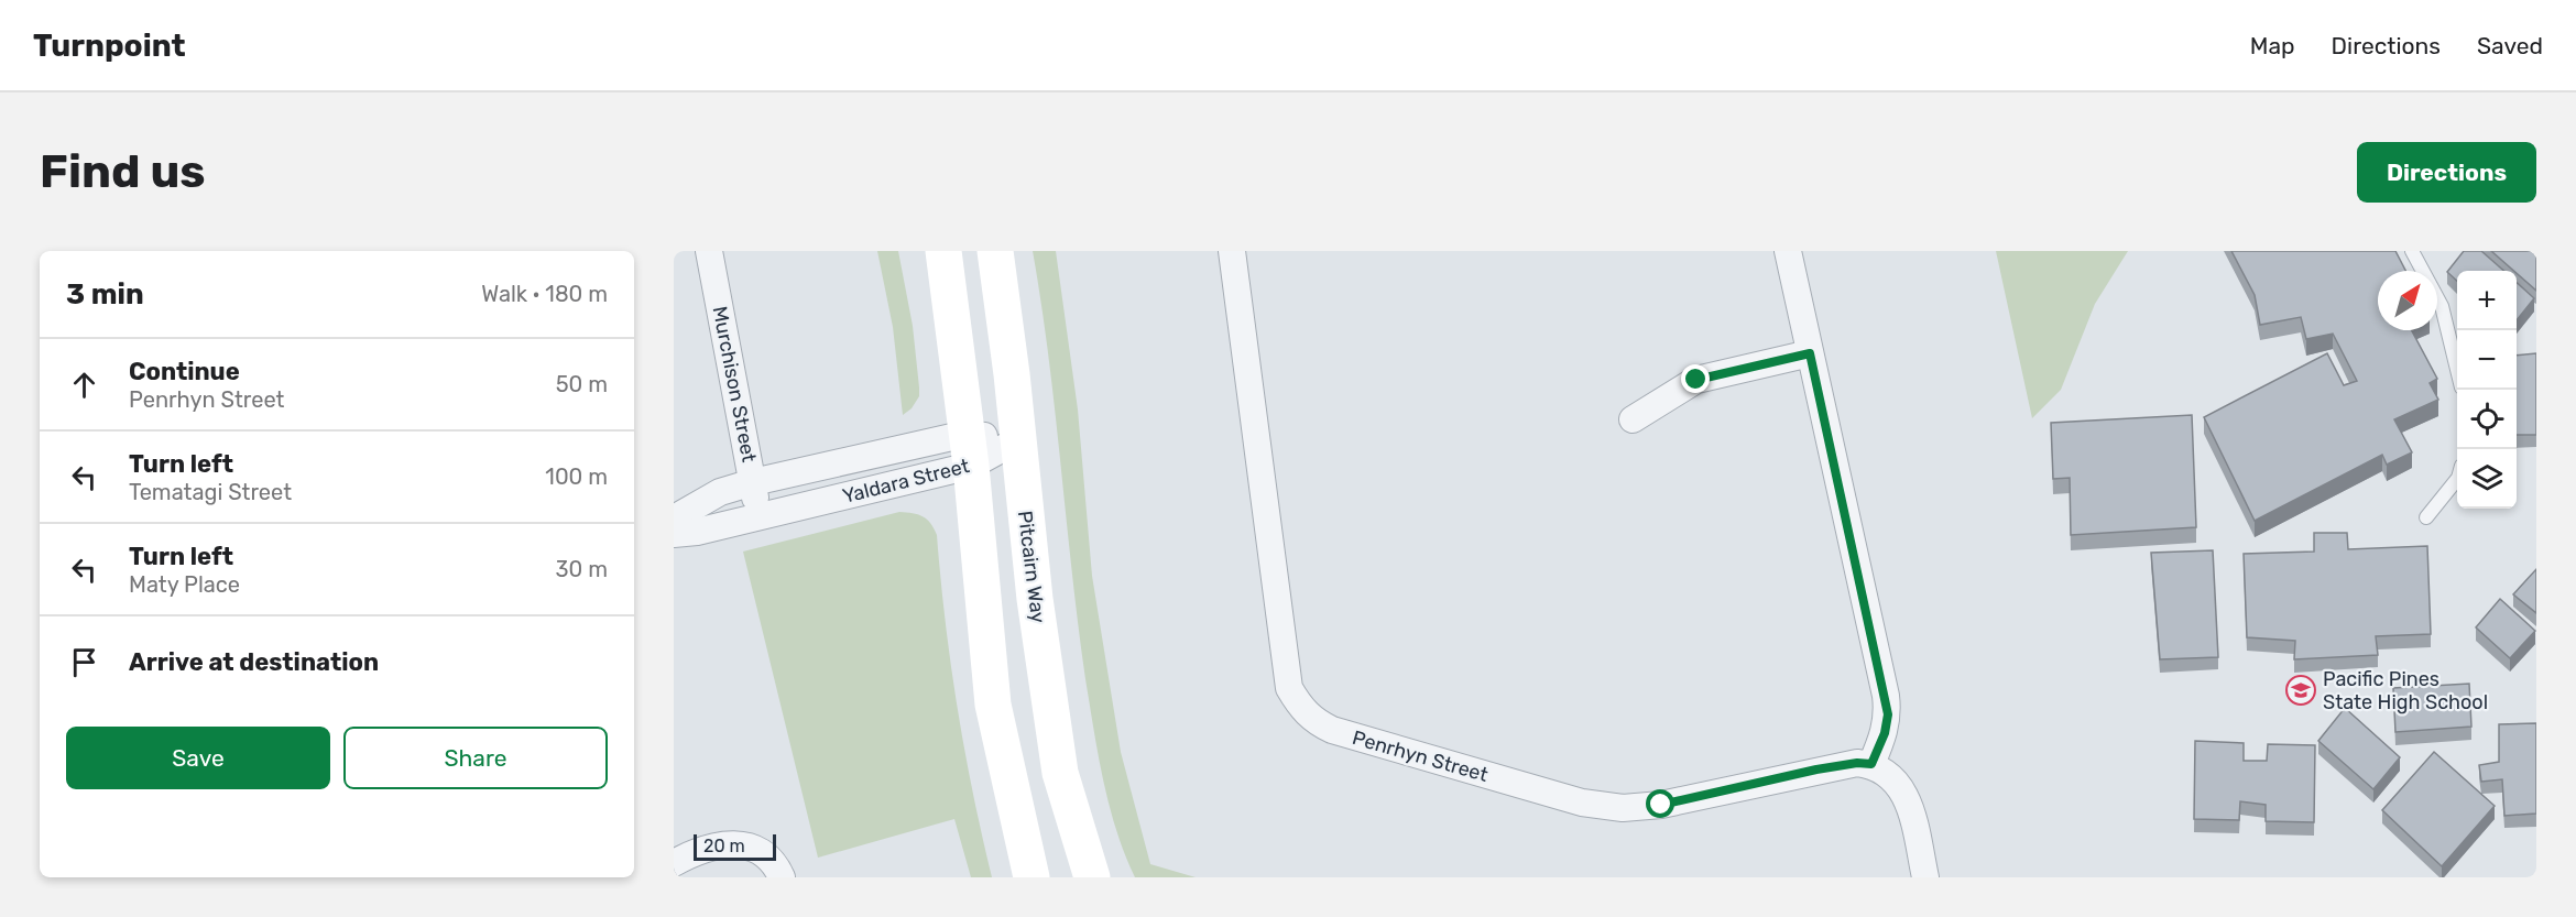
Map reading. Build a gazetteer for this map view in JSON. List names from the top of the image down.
{
  "streets": {
    "main road": ["Pitcairn Way"],
    "street": ["Murchison Street", "Yaldara Street", "Penrhyn Street"]
  },
  "crossings": [
    ["Murchison Street", "Yaldara Street"],
    ["Yaldara Street", "Pitcairn Way"]
  ],
  "places": {
    "school or university": ["Pacific Pines State High School"]
  },
  "scale_bar": "20 m",
  "north": "top right",
  "page": {
    "header": "Turnpoint",
    "nav": ["Map", "Directions", "Saved"],
    "buttons": [
      "Directions",
      ["Save", "Share"]
    ],
    "title": "Find us",
    "heading": ["3 min", "Walk · 180 m"],
    "map_buttons": ["+", "−"],
    "list": [
      ["Continue", "Penrhyn Street", "50 m"],
      ["Turn left", "Tematagi Street", "100 m"],
      ["Turn left", "Maty Place", "30 m"],
      "Arrive at destination"
    ],
    "scale": "20 m"
  }
}
